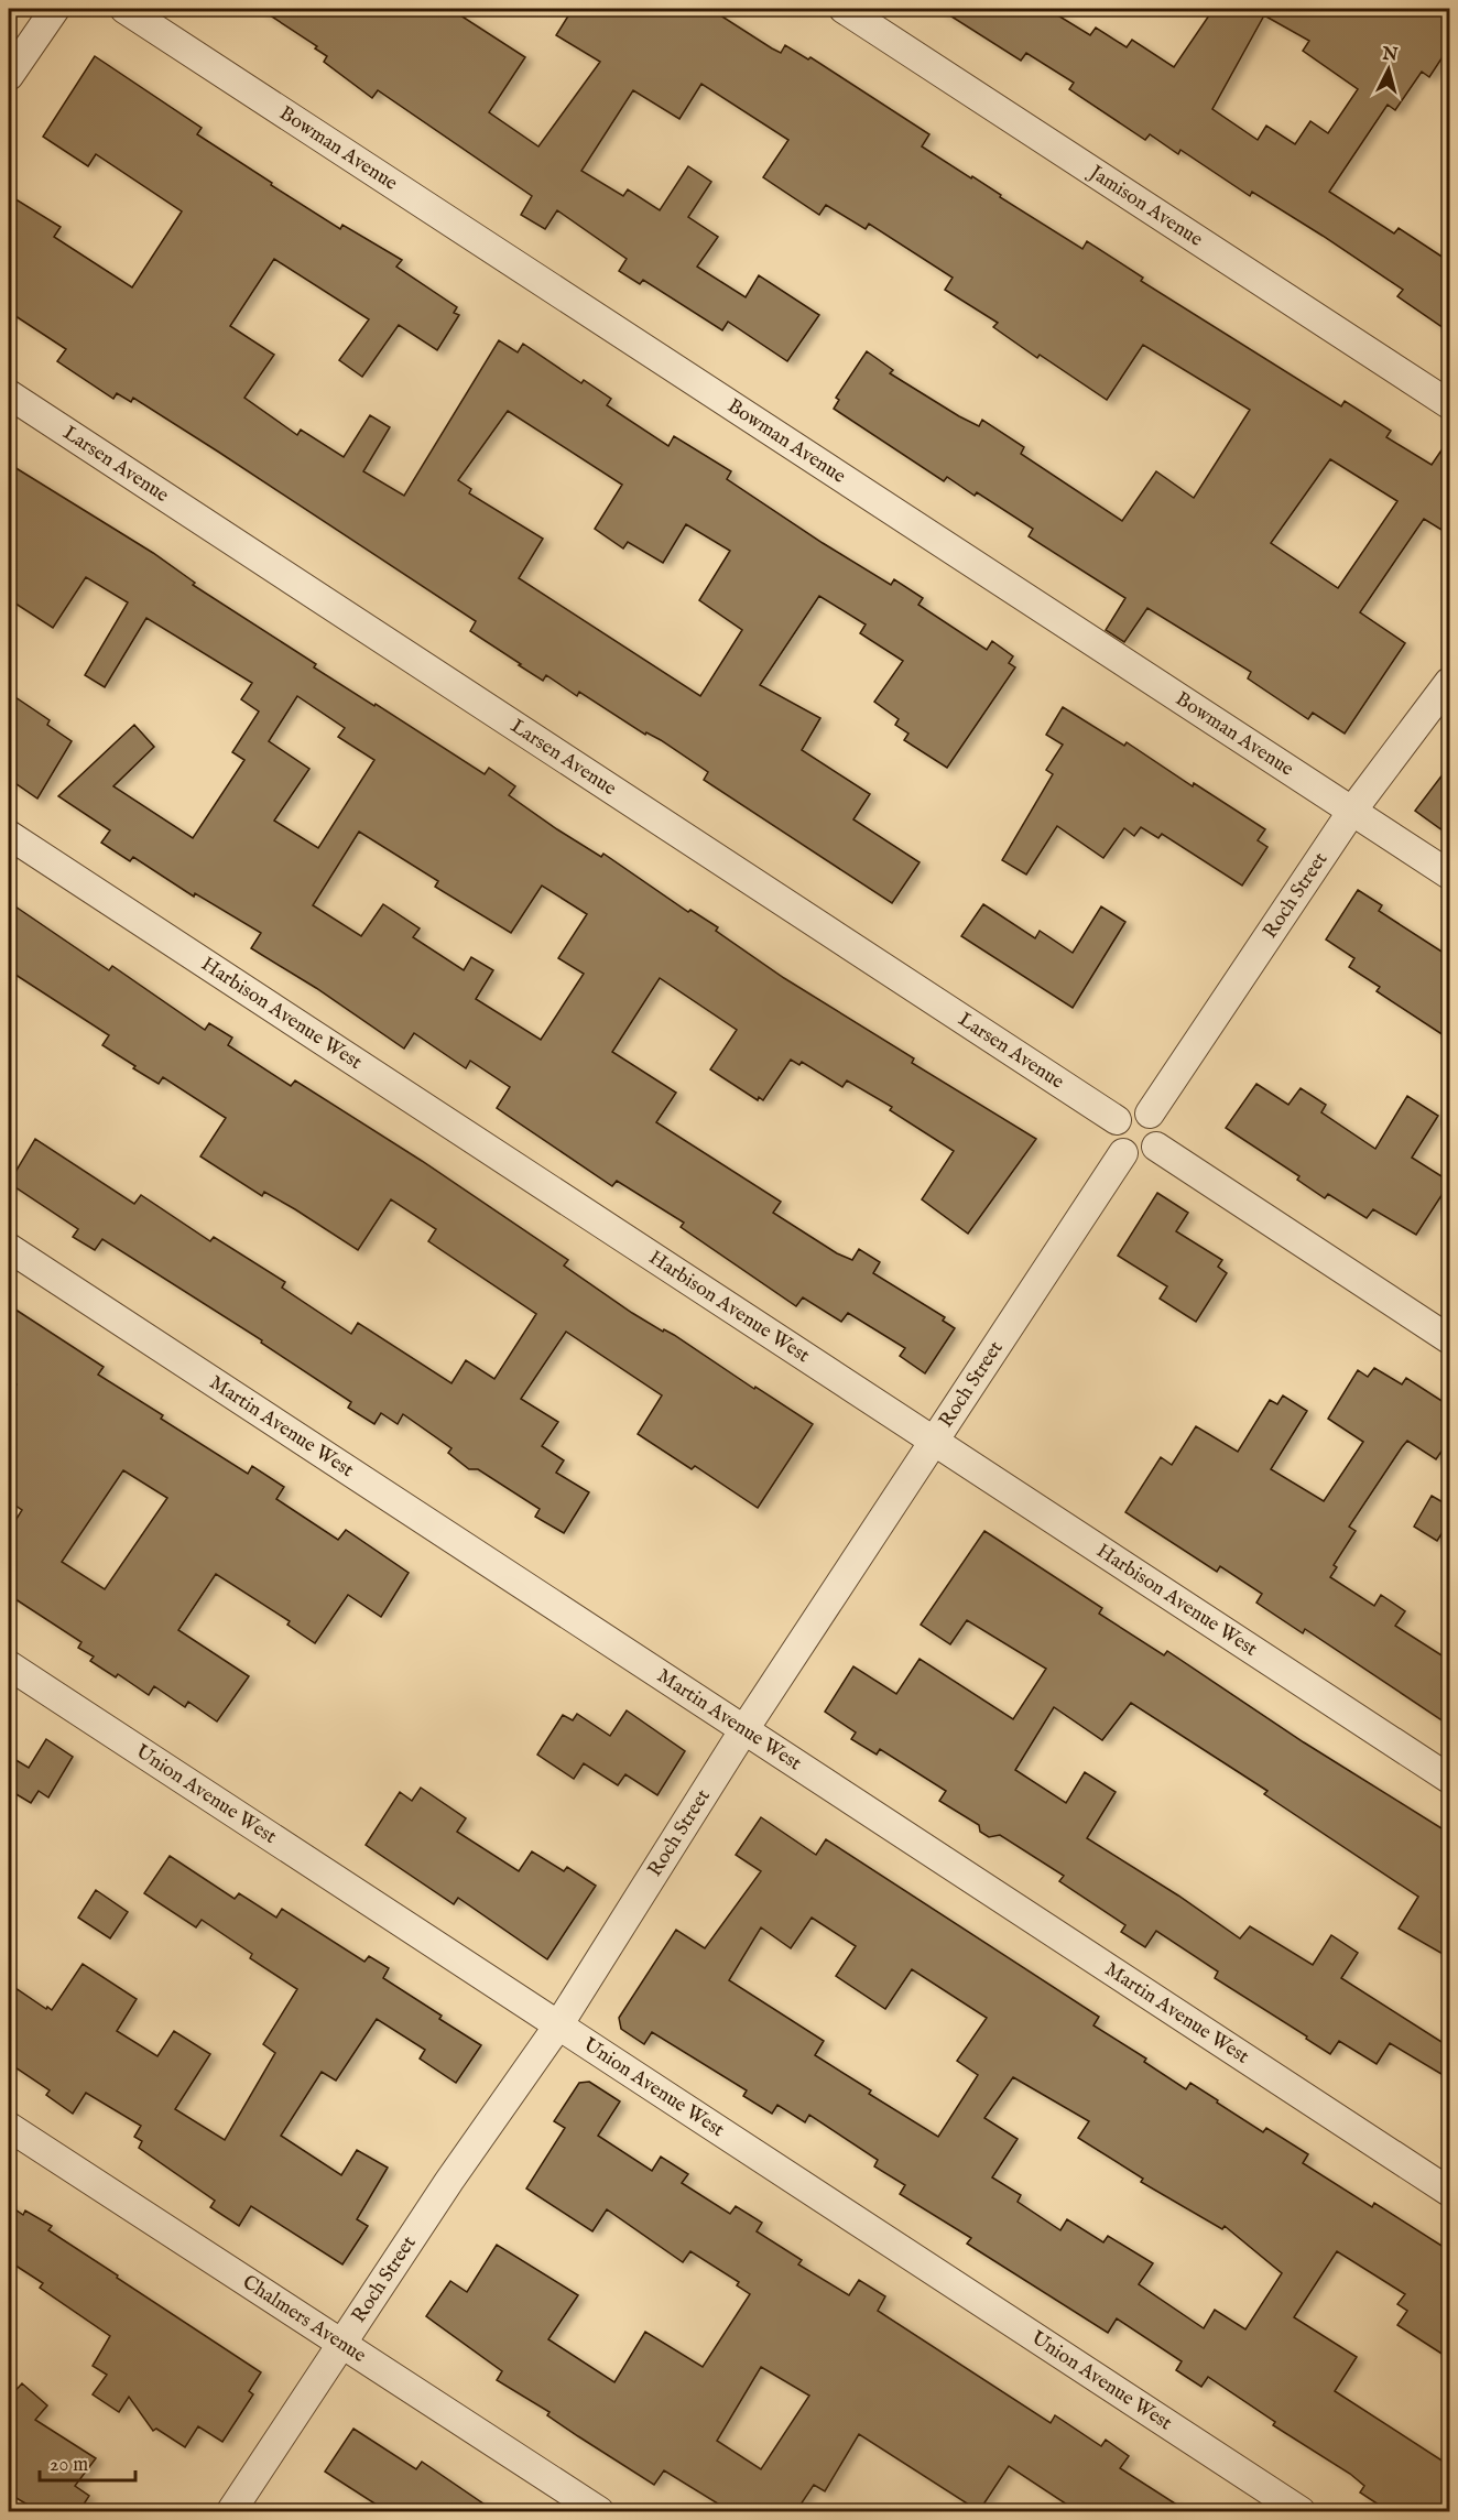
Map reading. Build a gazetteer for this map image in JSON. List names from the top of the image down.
{
  "streets": {
    "street": [
      "Bowman Avenue",
      "Jamison Avenue",
      "Larsen Avenue",
      "Roch Street",
      "Harbison Avenue West",
      "Martin Avenue West",
      "Union Avenue West",
      "Chalmers Avenue"
    ]
  },
  "crossings": [
    ["Bowman Avenue", "Roch Street"],
    ["Larsen Avenue", "Roch Street"],
    ["Roch Street", "Harbison Avenue West"],
    ["Roch Street", "Martin Avenue West"],
    ["Roch Street", "Union Avenue West"],
    ["Roch Street", "Chalmers Avenue"]
  ],
  "scale_bar": "20 m",
  "north": "top"
}
